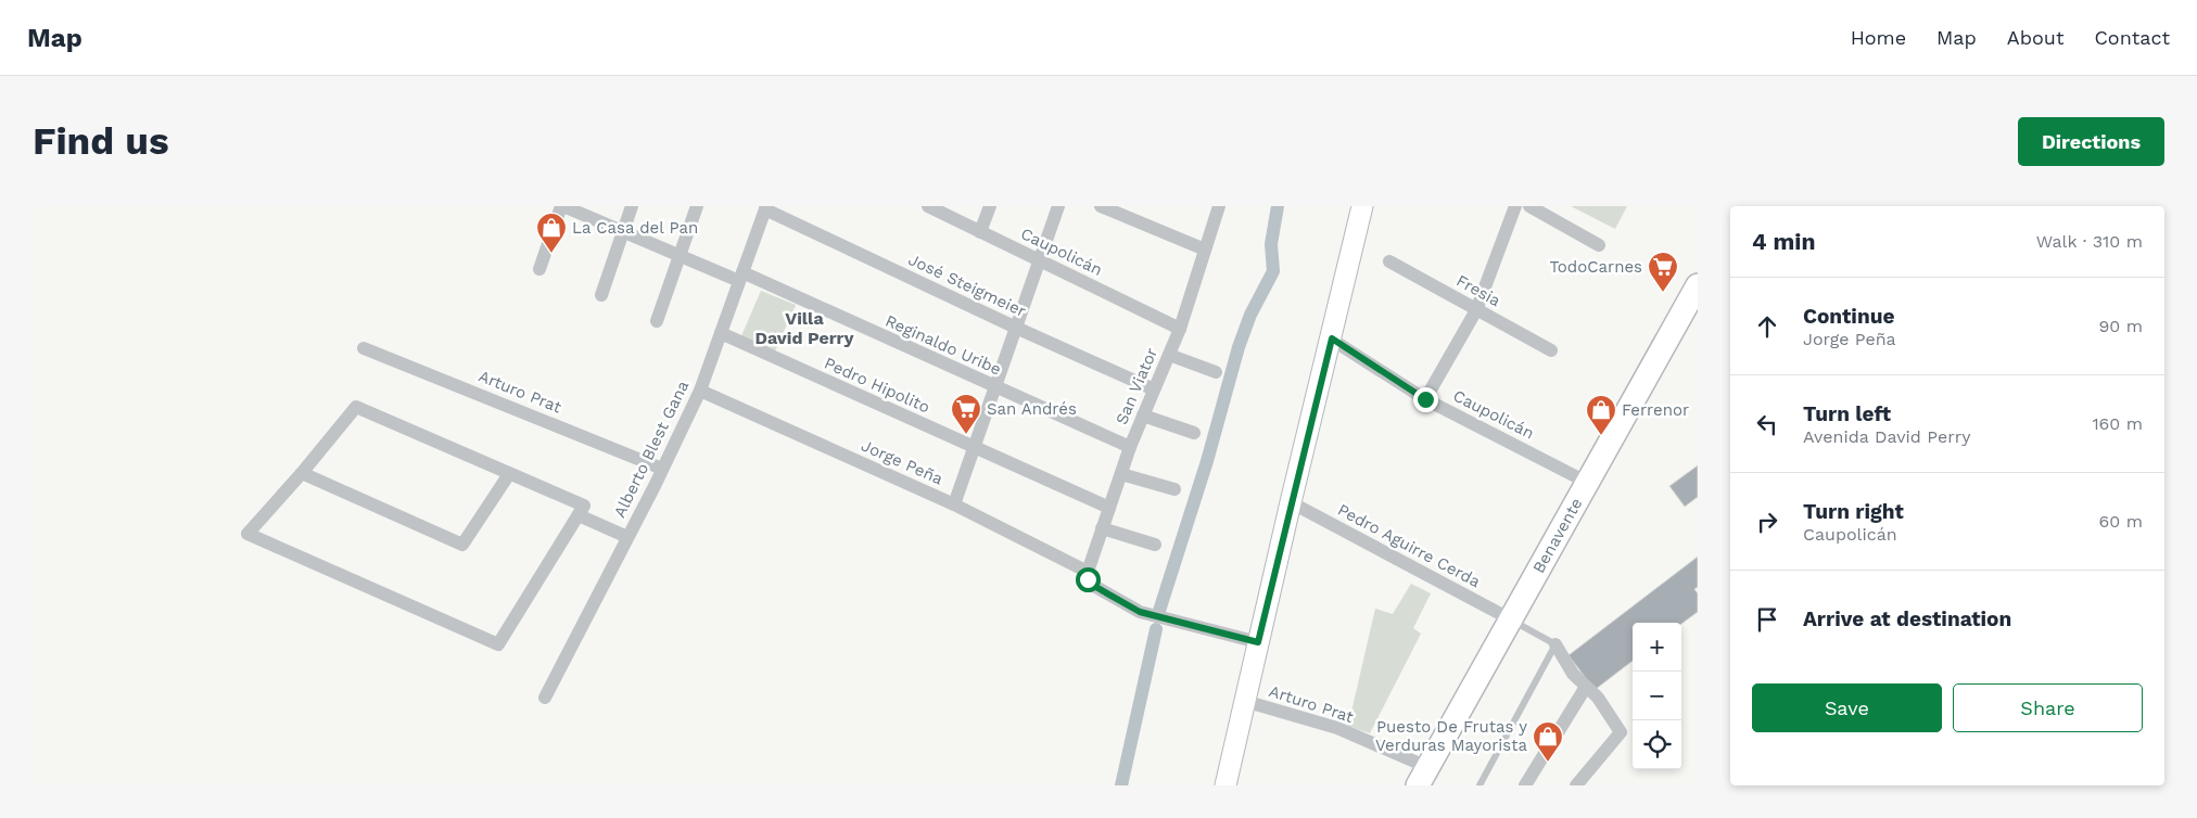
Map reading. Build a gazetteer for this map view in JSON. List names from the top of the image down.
{
  "streets": {
    "main road": ["Benavente"],
    "street": [
      "Caupolicán",
      "José Steigmeier",
      "Fresia",
      "Reginaldo Uribe",
      "Pedro Hipolito",
      "San Viator",
      "Arturo Prat",
      "Alberto Blest Gana",
      "Jorge Peña",
      "Pedro Aguirre Cerda"
    ]
  },
  "crossings": [
    ["Caupolicán", "San Viator"],
    ["Caupolicán", "Benavente"],
    ["José Steigmeier", "San Viator"],
    ["José Steigmeier", "Alberto Blest Gana"],
    ["Reginaldo Uribe", "San Viator"],
    ["Reginaldo Uribe", "Alberto Blest Gana"],
    ["Pedro Hipolito", "San Viator"],
    ["Pedro Hipolito", "Alberto Blest Gana"],
    ["San Viator", "Jorge Peña"],
    ["Arturo Prat", "Alberto Blest Gana"],
    ["Arturo Prat", "Benavente"],
    ["Alberto Blest Gana", "Jorge Peña"],
    ["Benavente", "Pedro Aguirre Cerda"]
  ],
  "districts": ["Villa David Perry"],
  "places": {
    "shop": ["La Casa del Pan", "Ferrenor", "Puesto De Frutas y Verduras Mayorista"],
    "supermarket": ["TodoCarnes", "San Andrés"]
  },
  "page": {
    "header": "Map",
    "nav": [
      "Home",
      "Map",
      "About",
      "Contact"
    ],
    "buttons": [
      "Directions",
      ["Save", "Share"]
    ],
    "title": "Find us",
    "heading": ["4 min", "Walk · 310 m"],
    "list": [
      ["Continue", "Jorge Peña", "90 m"],
      ["Turn left", "Avenida David Perry", "160 m"],
      ["Turn right", "Caupolicán", "60 m"],
      "Arrive at destination"
    ],
    "map_buttons": ["+", "−"]
  }
}
